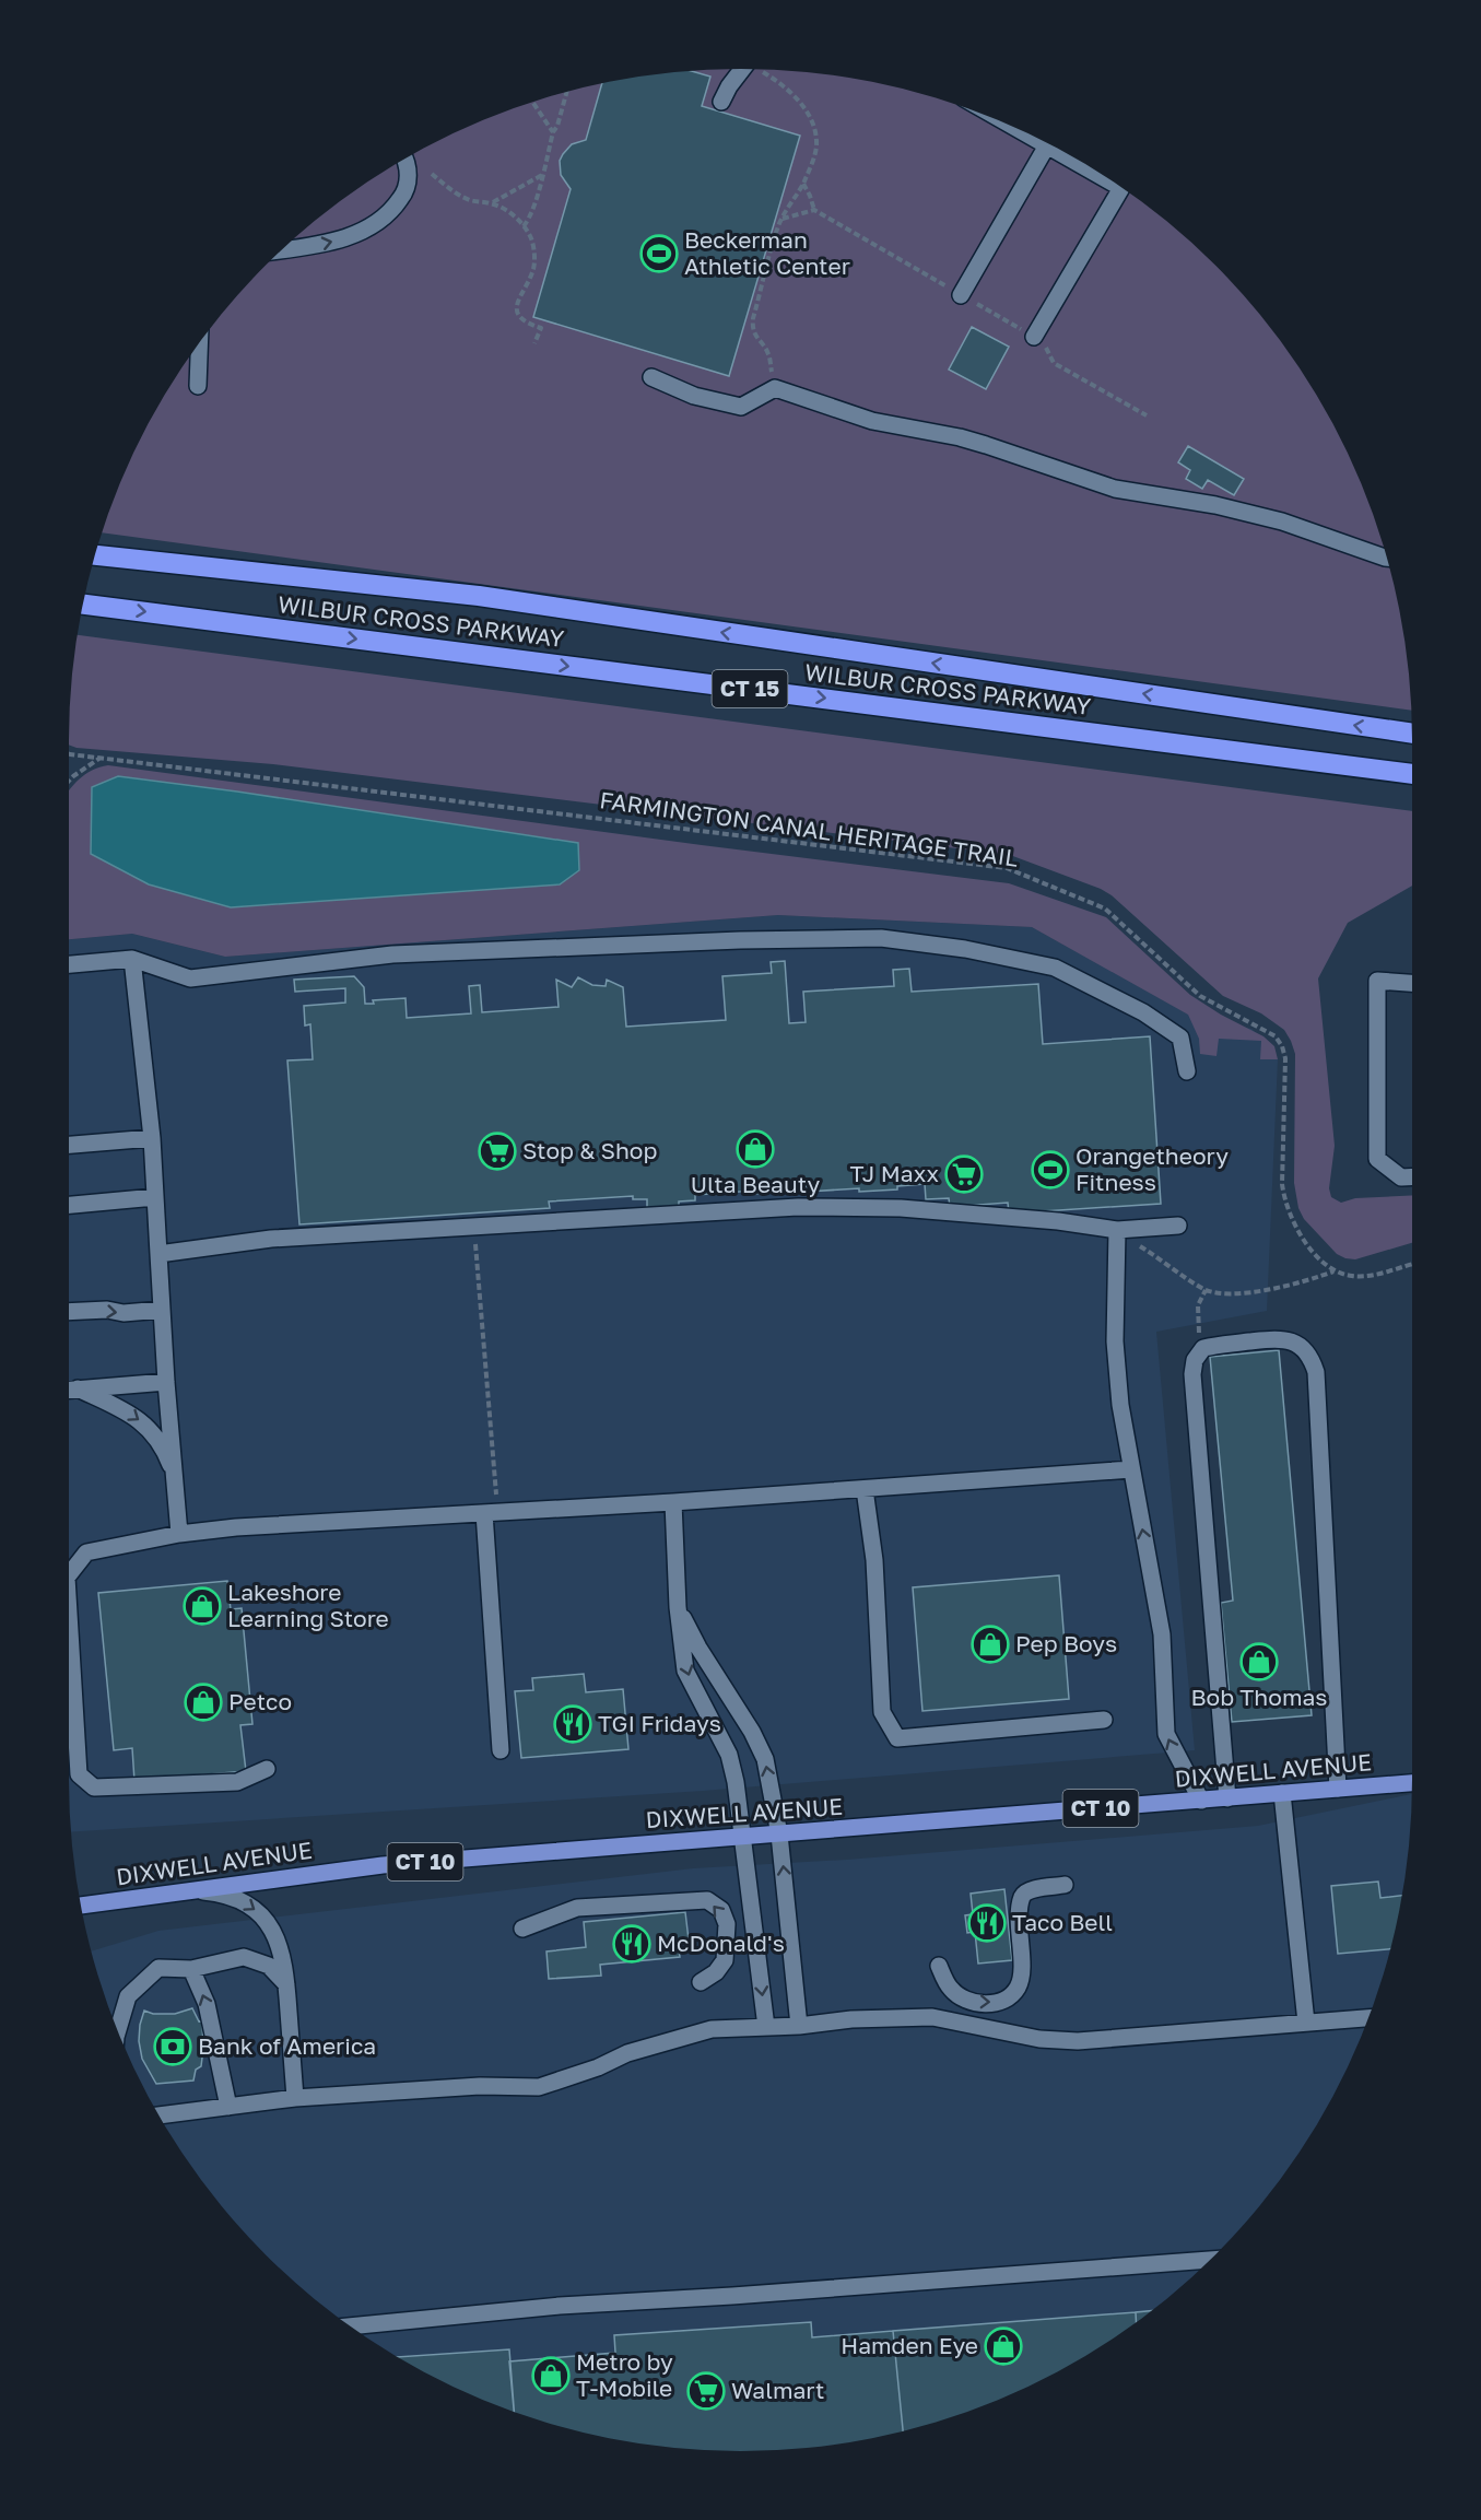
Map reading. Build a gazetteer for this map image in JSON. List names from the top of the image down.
{
  "streets": {
    "highway": ["WILBUR CROSS PARKWAY", "CT 15"],
    "main road": ["DIXWELL AVENUE", "CT 10"],
    "path": ["FARMINGTON CANAL HERITAGE TRAIL"]
  },
  "places": {
    "sports": ["Beckerman Athletic Center", "Orangetheory Fitness"],
    "shop": [
      "Ulta Beauty",
      "Lakeshore Learning Store",
      "Pep Boys",
      "Bob Thomas",
      "Petco",
      "Hamden Eye",
      "Metro by T-Mobile"
    ],
    "supermarket": ["Stop & Shop", "TJ Maxx", "Walmart"],
    "restaurant": ["TGI Fridays", "Taco Bell", "McDonald's"],
    "bank": ["Bank of America"]
  }
}
